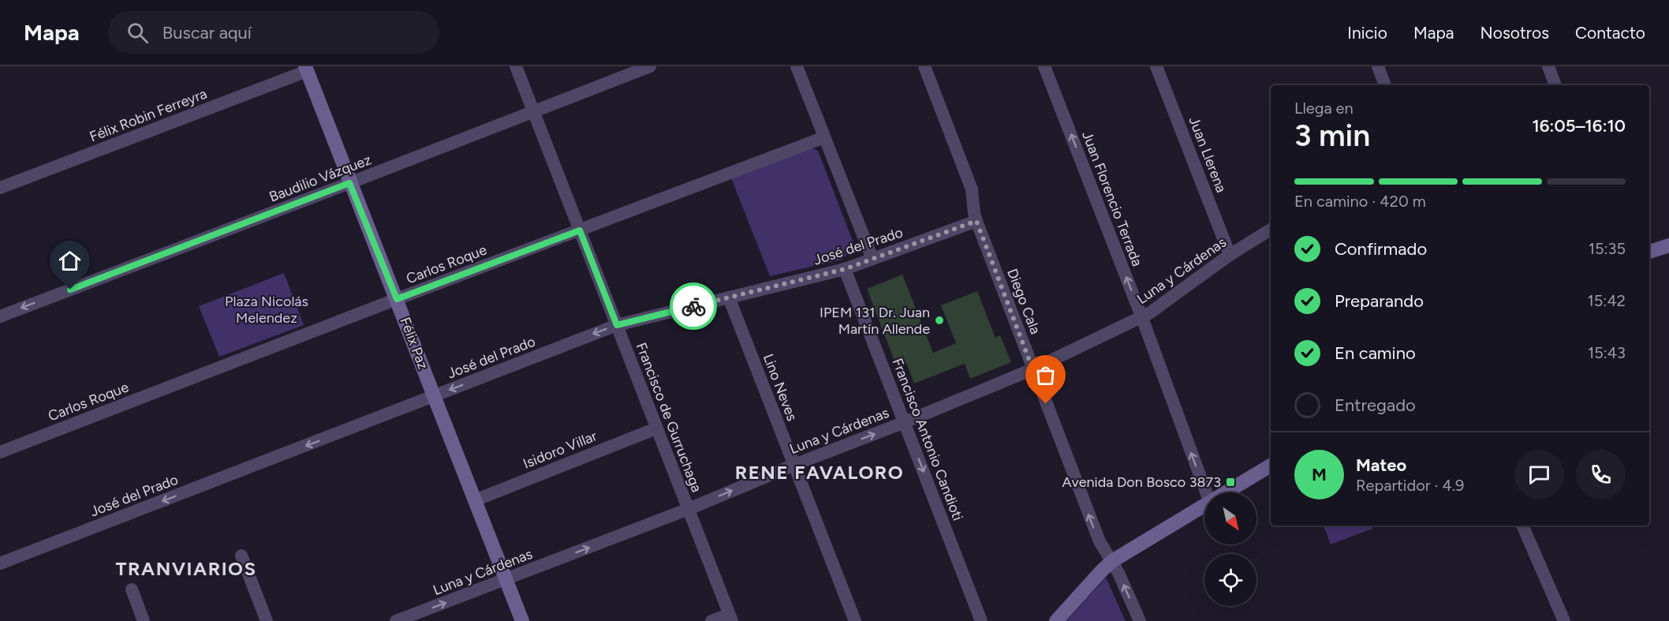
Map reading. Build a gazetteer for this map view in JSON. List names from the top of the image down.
{
  "streets": {
    "main road": ["Félix Paz"],
    "street": [
      "Félix Robin Ferreyra",
      "Juan Llerena",
      "Baudilio Vázquez",
      "Juan Florencio Terrada",
      "José del Prado",
      "Carlos Roque",
      "Luna y Cárdenas",
      "Diego Cala",
      "Lino Neves",
      "Francisco de Gurruchaga",
      "Francisco Antonio Candioti",
      "Isidoro Villar"
    ]
  },
  "crossings": [
    ["Félix Robin Ferreyra", "Félix Paz"],
    ["Juan Llerena", "Luna y Cárdenas"],
    ["Baudilio Vázquez", "Félix Paz"],
    ["Baudilio Vázquez", "Francisco de Gurruchaga"],
    ["Juan Florencio Terrada", "Luna y Cárdenas"],
    ["José del Prado", "Diego Cala"],
    ["José del Prado", "Félix Paz"],
    ["José del Prado", "Lino Neves"],
    ["José del Prado", "Francisco de Gurruchaga"],
    ["José del Prado", "Francisco Antonio Candioti"],
    ["Carlos Roque", "Félix Paz"],
    ["Carlos Roque", "Francisco de Gurruchaga"],
    ["Luna y Cárdenas", "Diego Cala"],
    ["Luna y Cárdenas", "Félix Paz"],
    ["Luna y Cárdenas", "Lino Neves"],
    ["Luna y Cárdenas", "Francisco de Gurruchaga"],
    ["Luna y Cárdenas", "Francisco Antonio Candioti"],
    ["Félix Paz", "Isidoro Villar"],
    ["Francisco de Gurruchaga", "Isidoro Villar"]
  ],
  "one_way": [
    "Baudilio Vázquez",
    "Juan Florencio Terrada",
    "José del Prado",
    "Luna y Cárdenas",
    "Diego Cala",
    "Francisco Antonio Candioti"
  ],
  "districts": ["RENE FAVALORO", "TRANVIARIOS"],
  "parks": ["Plaza Nicolás Melendez"],
  "places": {
    "other": ["IPEM 131 Dr. Juan Martín Allende"],
    "transit": ["Avenida Don Bosco 3873"]
  },
  "north": "bottom right",
  "page": {
    "header": "Mapa",
    "search": "Buscar aquí",
    "nav": [
      "Inicio",
      "Mapa",
      "Nosotros",
      "Contacto"
    ],
    "heading": ["3 min", "Llega en", "16:05–16:10"],
    "panel": ["Mateo", "Repartidor · 4.9"],
    "bar": "En camino · 420 m",
    "list": [
      ["Confirmado", "15:35"],
      ["Preparando", "15:42"],
      ["En camino", "15:43"],
      "Entregado"
    ],
    "round": "M"
  }
}
